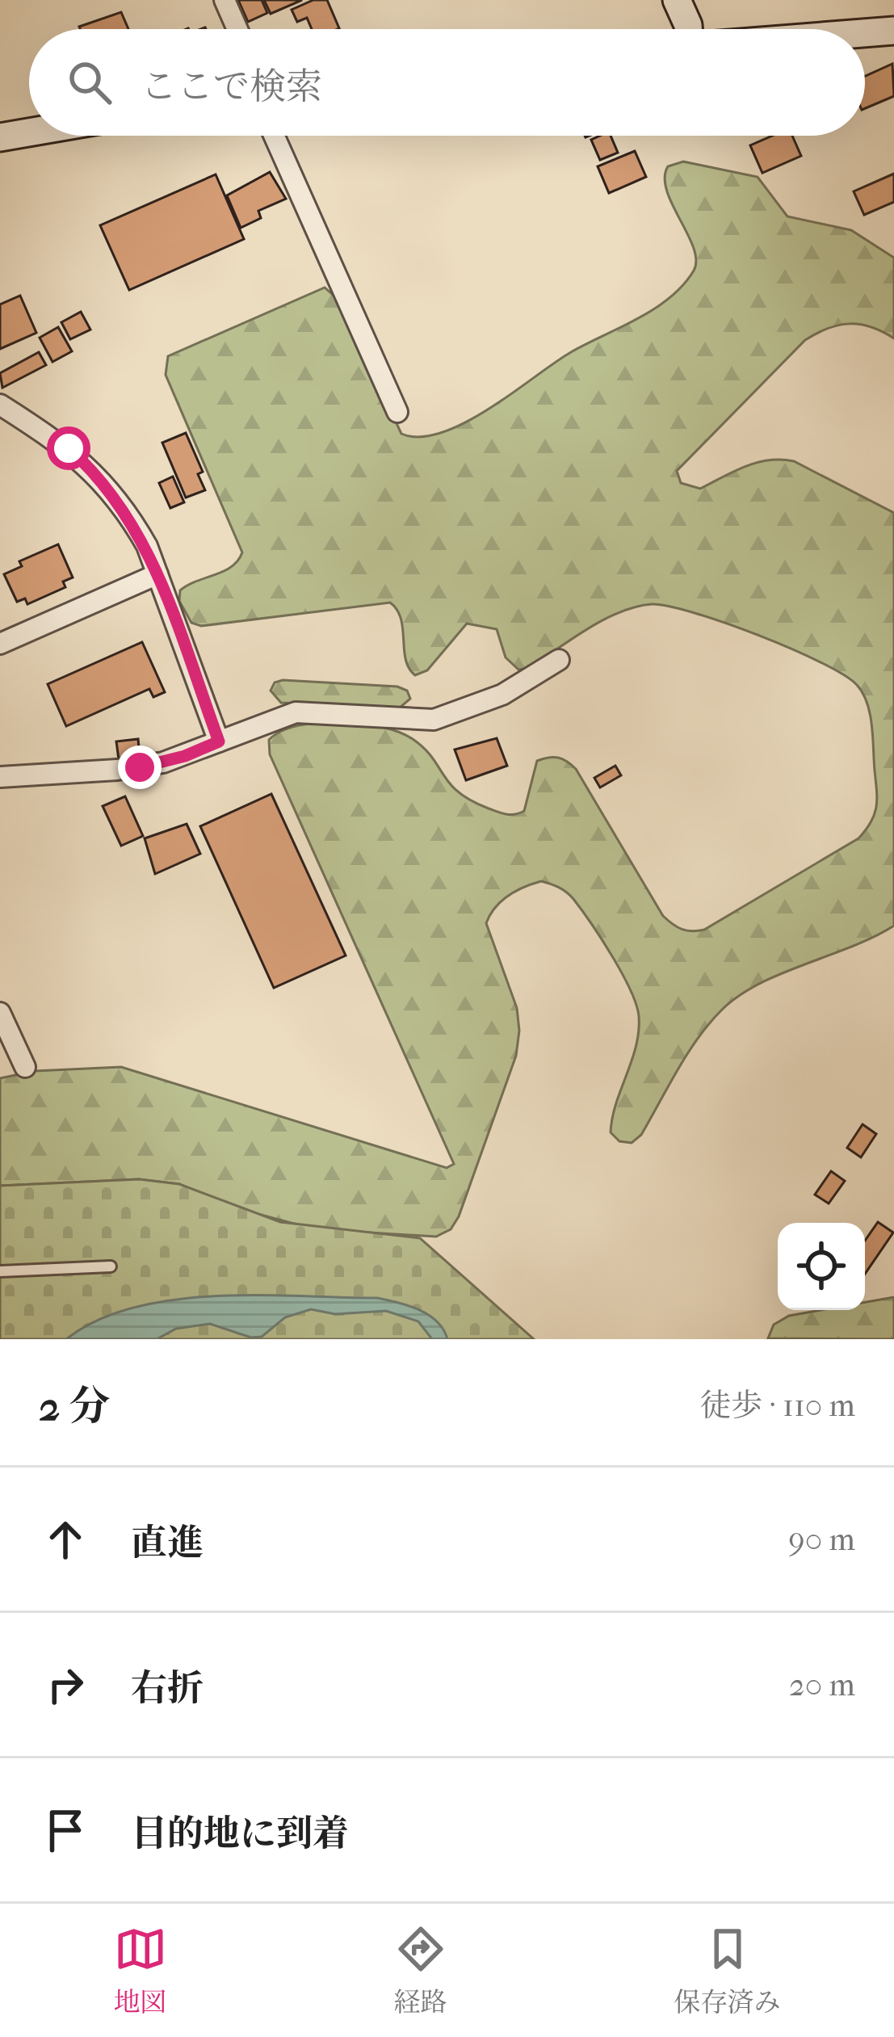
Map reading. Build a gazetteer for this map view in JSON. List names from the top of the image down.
{
  "page": {
    "search": "ここで検索",
    "heading": ["2 分", "徒歩 · 110 m"],
    "list": [
      ["直進", "90 m"],
      ["右折", "20 m"],
      "目的地に到着"
    ],
    "nav": ["地図", "経路", "保存済み"]
  }
}
